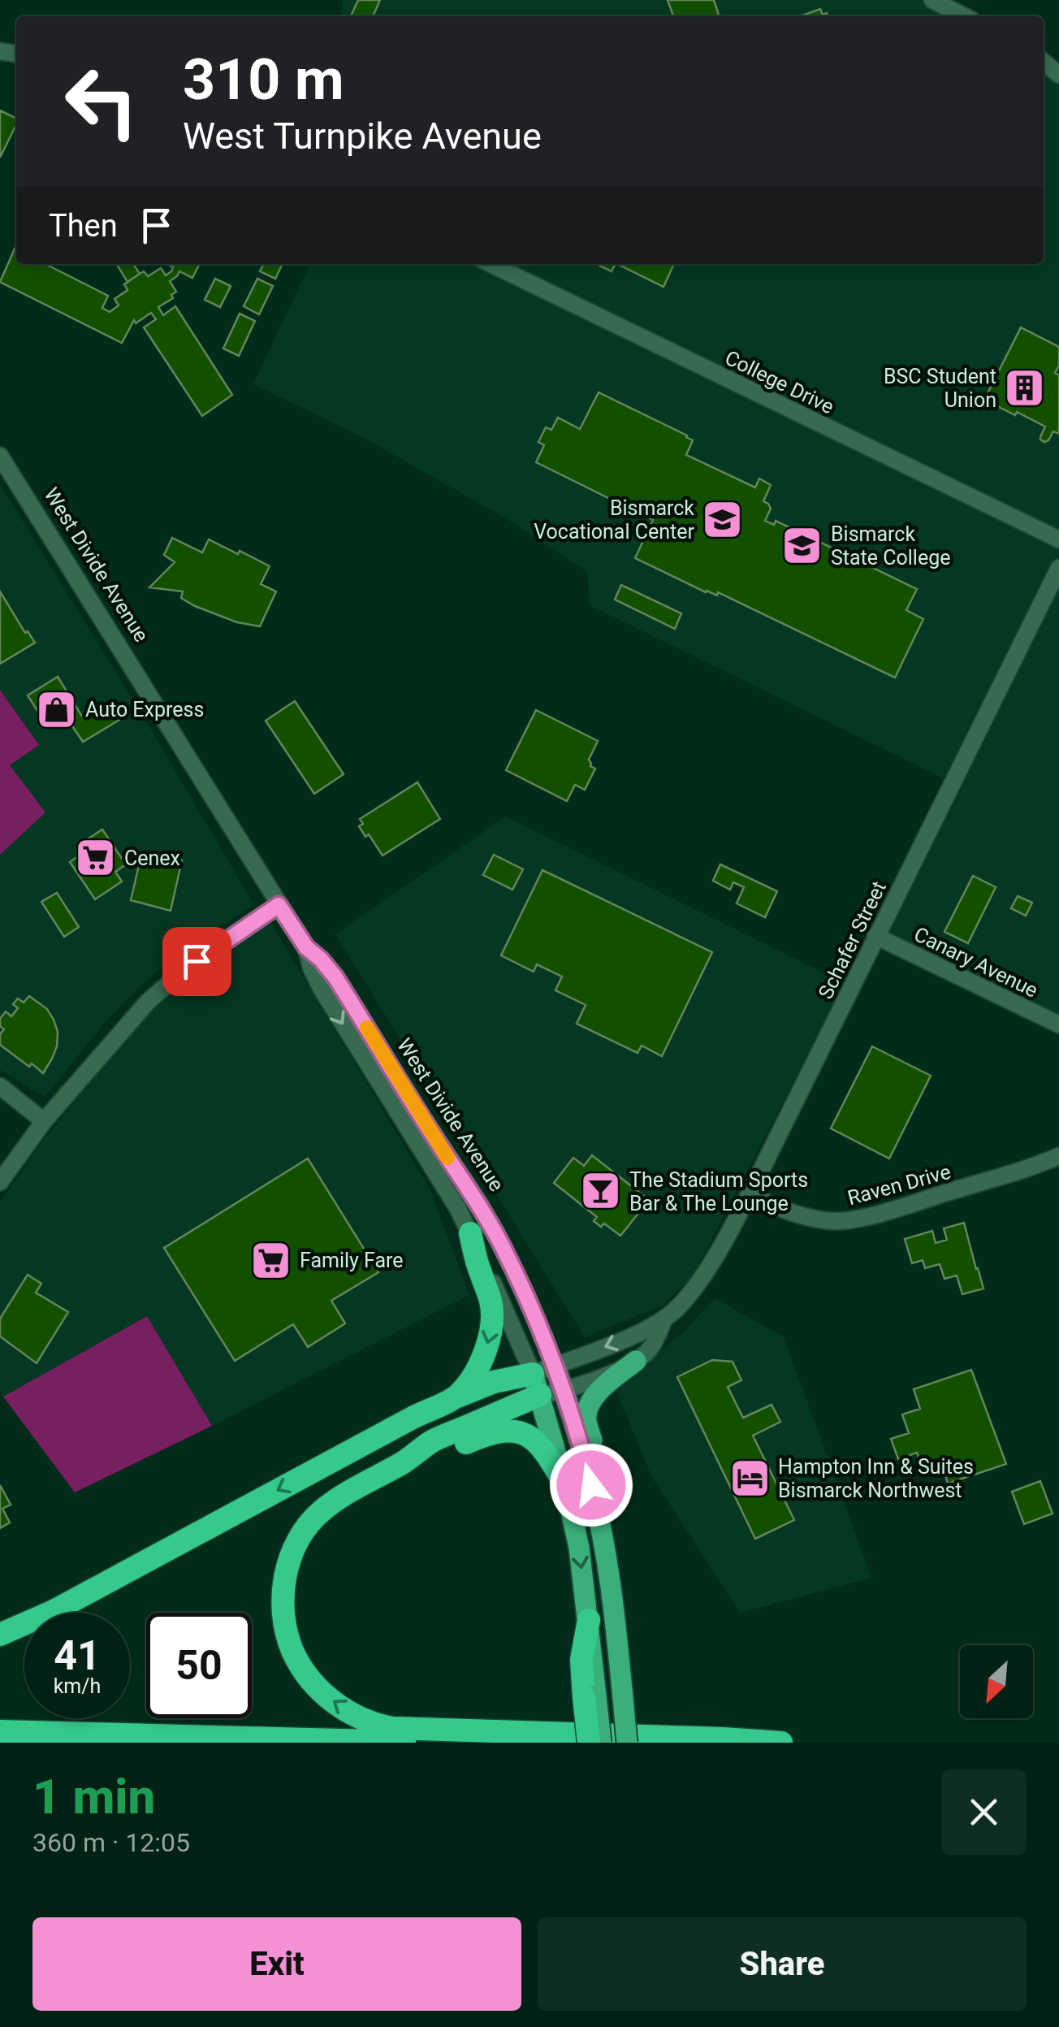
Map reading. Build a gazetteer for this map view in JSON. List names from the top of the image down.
{
  "streets": {
    "main road": ["West Divide Avenue"],
    "street": [
      "College Drive",
      "Schafer Street",
      "Canary Avenue",
      "Raven Drive"
    ]
  },
  "crossings": [
    ["West Divide Avenue", "Schafer Street"],
    ["Schafer Street", "Canary Avenue"],
    ["Schafer Street", "Raven Drive"]
  ],
  "places": {
    "building": ["BSC Student Union"],
    "school or university": ["Bismarck Vocational Center", "Bismarck State College"],
    "shop": ["Auto Express"],
    "supermarket": ["Cenex", "Family Fare"],
    "bar": ["The Stadium Sports Bar & The Lounge"],
    "hotel": ["Hampton Inn & Suites Bismarck Northwest"]
  },
  "north": "bottom left",
  "page": {
    "turn": ["310 m", "West Turnpike Avenue"],
    "then": "Then",
    "speed": "41 km/h",
    "limit": "50",
    "heading": ["1 min", "360 m · 12:05"],
    "buttons": ["Exit", "Share"]
  }
}
